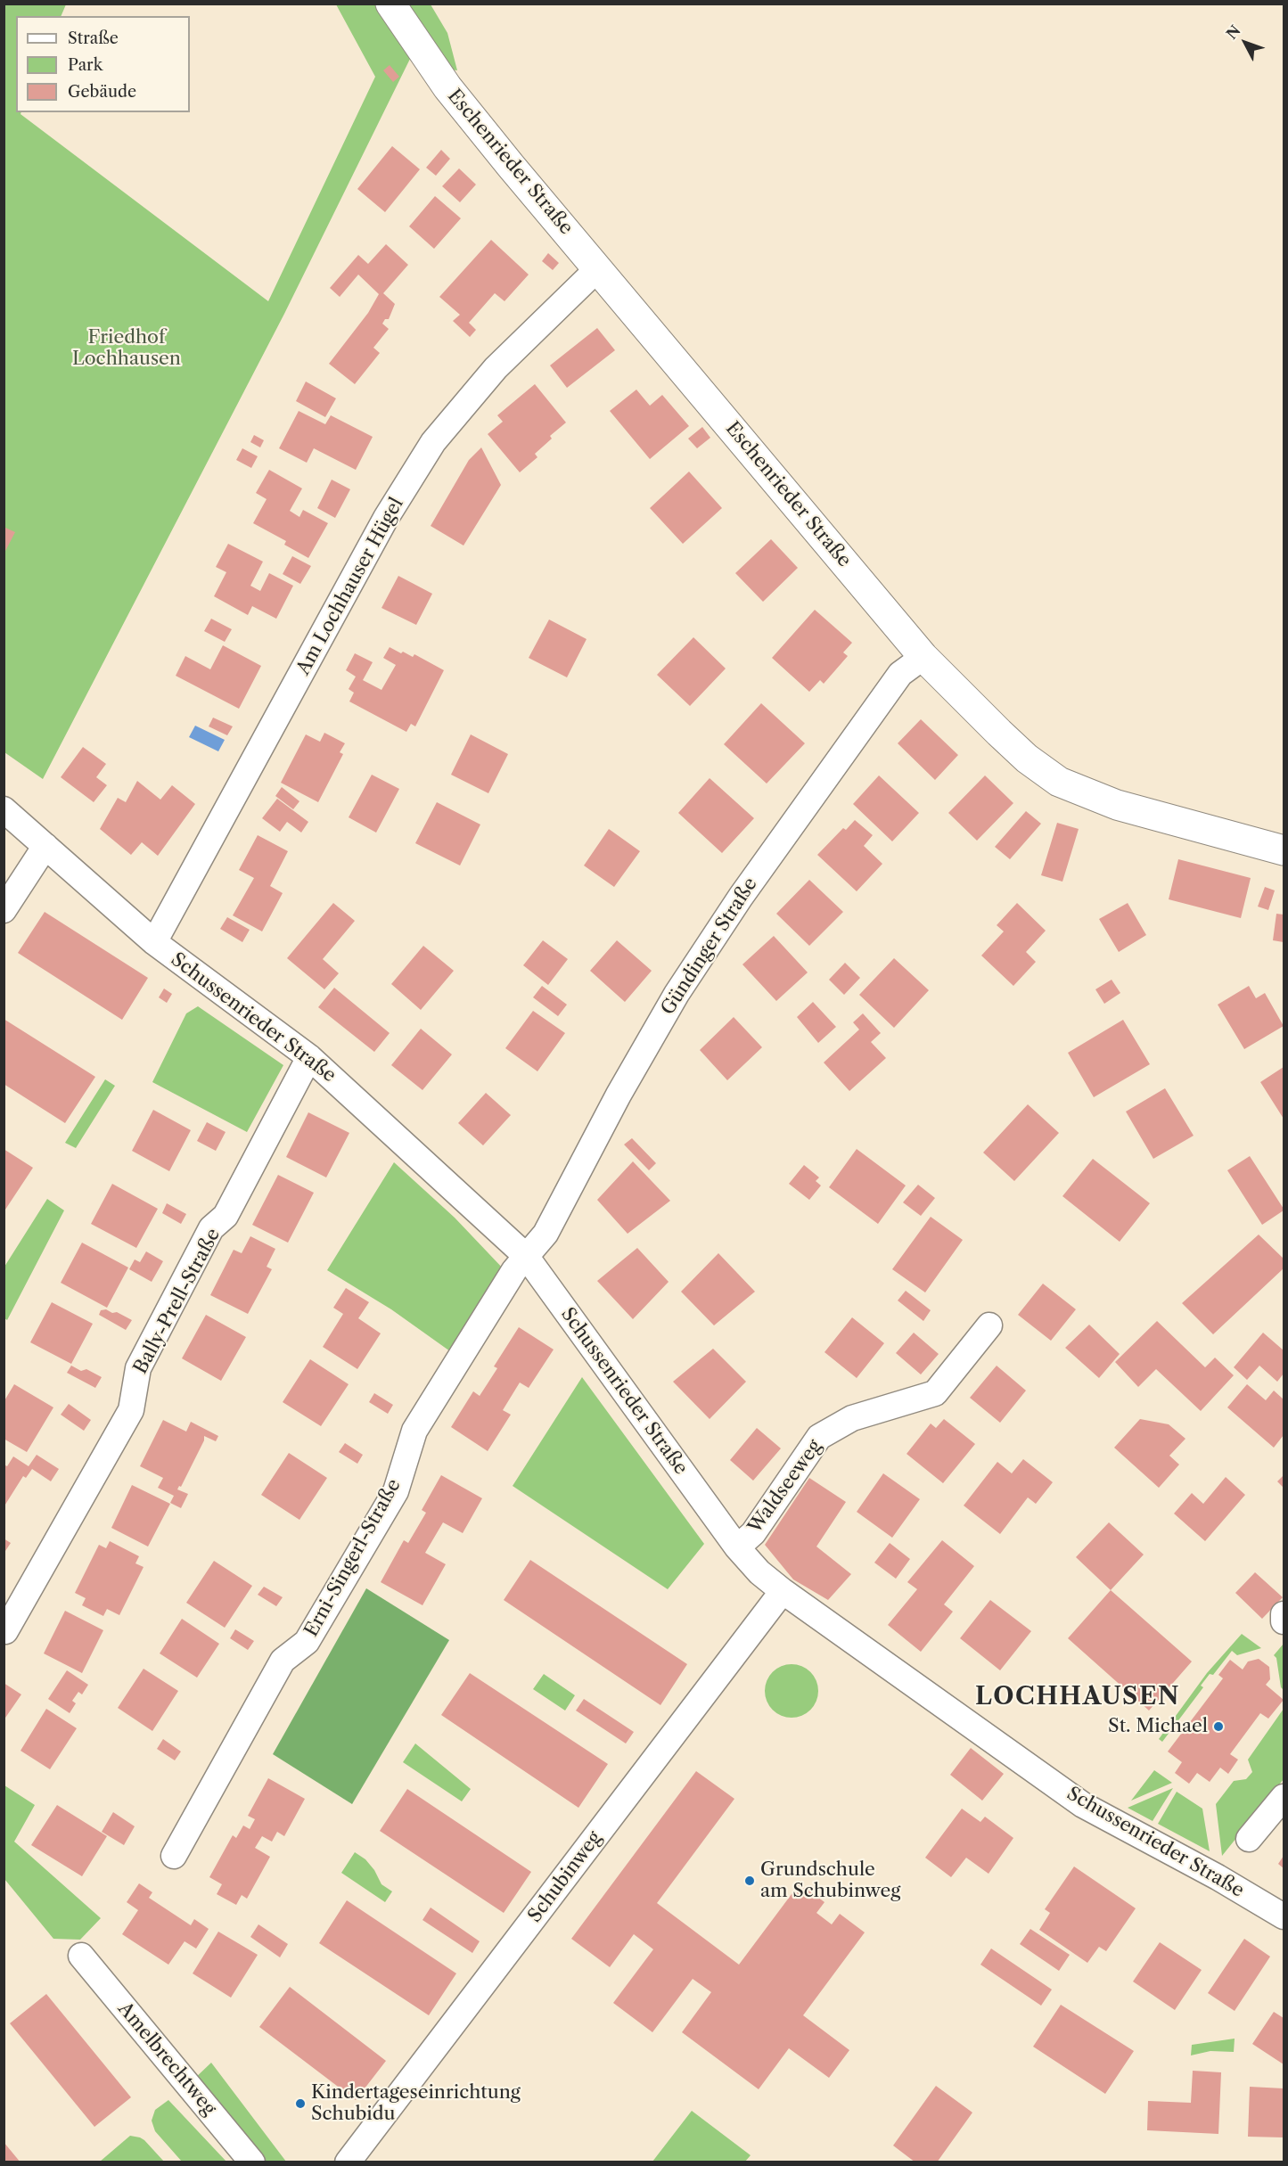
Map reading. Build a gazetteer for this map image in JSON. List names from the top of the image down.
{
  "streets": {
    "street": [
      "Eschenrieder Straße",
      "Am Lochhauser Hügel",
      "Gündinger Straße",
      "Schussenrieder Straße",
      "Bally-Prell-Straße",
      "Waldseeweg",
      "Erni-Singerl-Straße",
      "Schubinweg",
      "Amelbrechtweg"
    ]
  },
  "crossings": [
    ["Eschenrieder Straße", "Am Lochhauser Hügel"],
    ["Eschenrieder Straße", "Gündinger Straße"],
    ["Am Lochhauser Hügel", "Schussenrieder Straße"],
    ["Gündinger Straße", "Schussenrieder Straße"],
    ["Gündinger Straße", "Erni-Singerl-Straße"],
    ["Schussenrieder Straße", "Bally-Prell-Straße"],
    ["Schussenrieder Straße", "Waldseeweg"],
    ["Schussenrieder Straße", "Erni-Singerl-Straße"],
    ["Schussenrieder Straße", "Schubinweg"]
  ],
  "districts": ["LOCHHAUSEN"],
  "parks": ["Friedhof Lochhausen"],
  "places": ["St. Michael", "Grundschule am Schubinweg", "Kindertageseinrichtung Schubidu"],
  "legend": ["Straße", "Park", "Gebäude"],
  "north": "top left"
}
